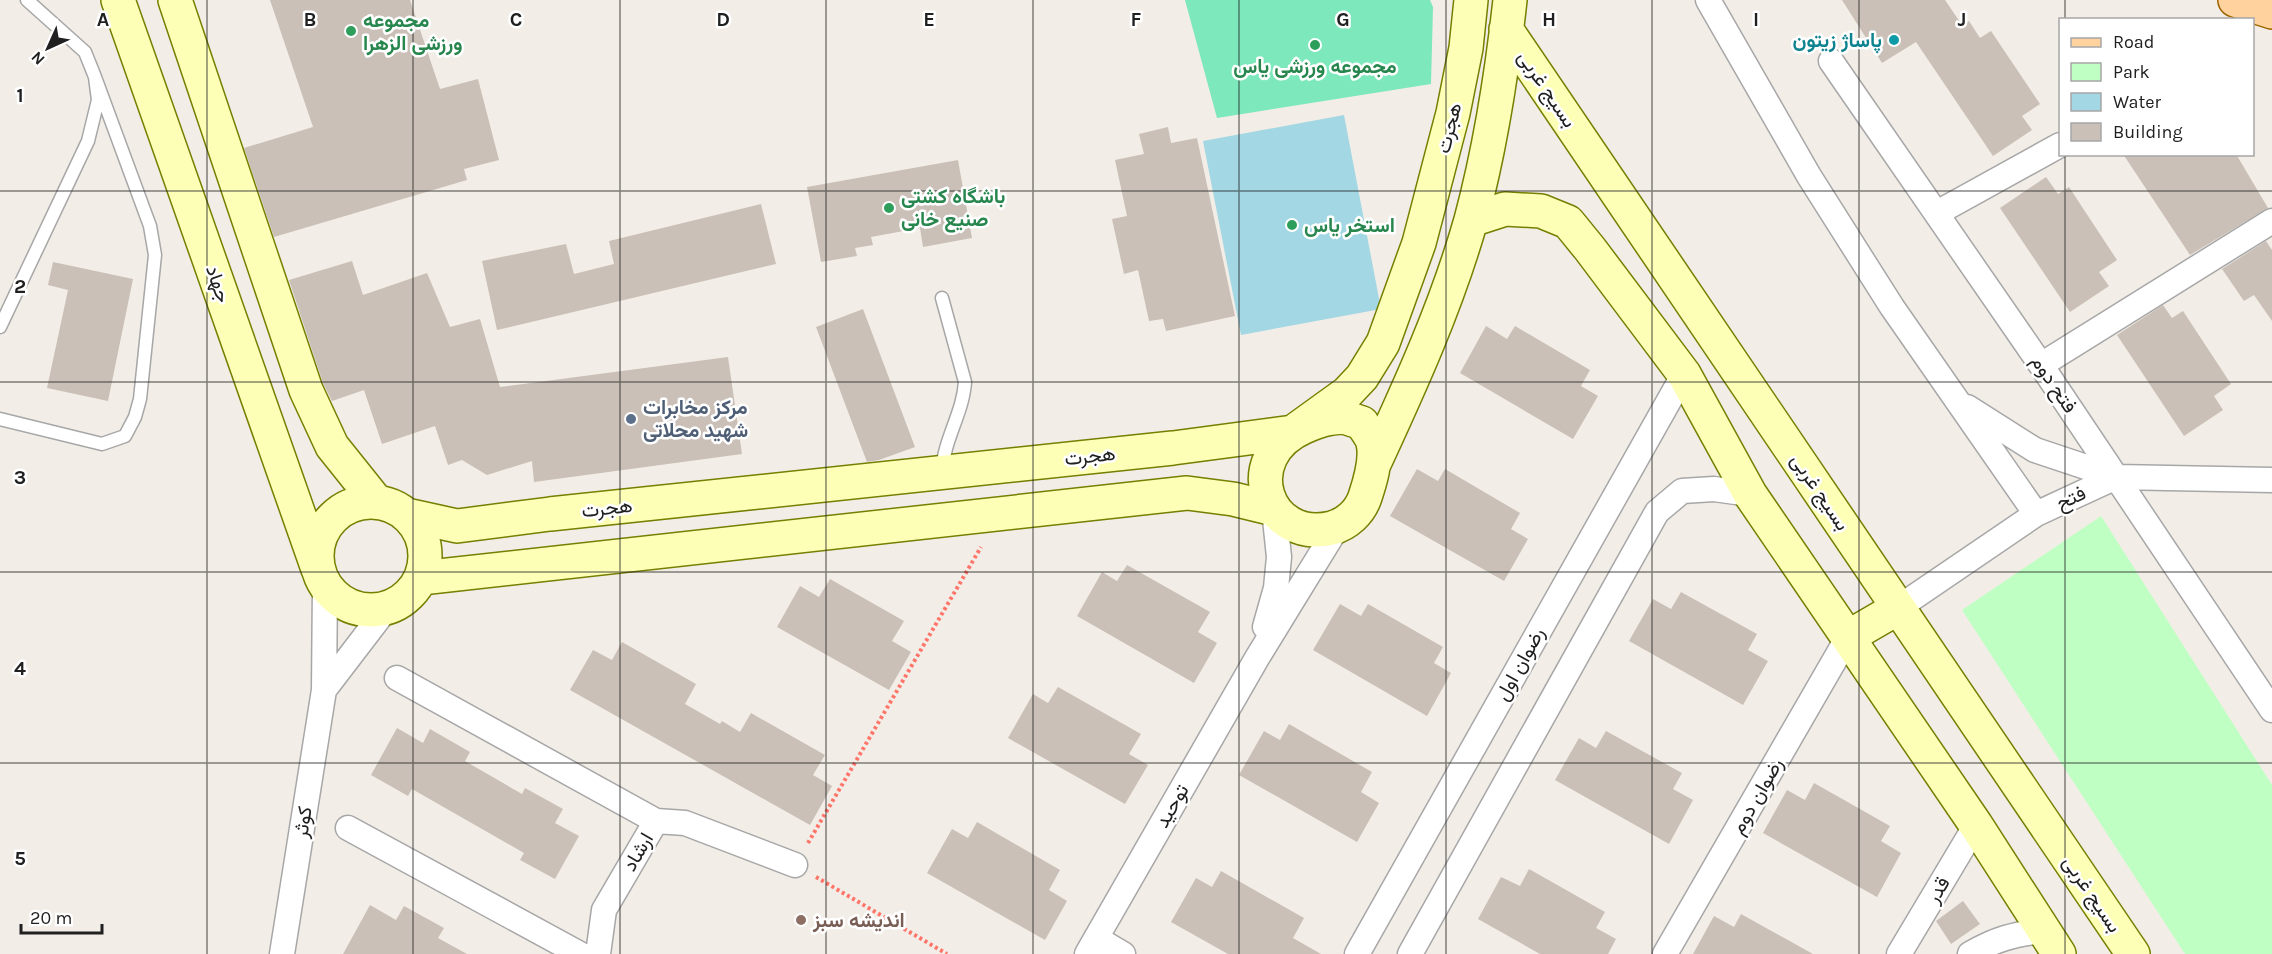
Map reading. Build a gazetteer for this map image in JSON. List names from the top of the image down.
{
  "streets": {
    "main road": ["بسیج غربی", "هجرت", "جهاد"],
    "street": [
      "فتح دوم",
      "فتح",
      "رضوان اول",
      "رضوان دوم",
      "توحید",
      "کوثر",
      "ارشاد",
      "قدر"
    ]
  },
  "crossings": [
    ["بسیج غربی", "هجرت"],
    ["بسیج غربی", "فتح"],
    ["هجرت", "جهاد"],
    ["هجرت", "کوثر"],
    ["جهاد", "کوثر"],
    ["فتح دوم", "فتح"]
  ],
  "places": [
    "مجموعه ورزشی الزهرا",
    "پاساژ زیتون",
    "مجموعه ورزشی یاس",
    "باشگاه کشتی صنیع خانی",
    "استخر یاس",
    "مرکز مخابرات شهید محلاتی",
    "اندیشه سبز"
  ],
  "legend": [
    "Road",
    "Park",
    "Water",
    "Building"
  ],
  "scale_bar": "20 m",
  "north": "bottom left",
  "grid": {
    "columns": [
      "A",
      "B",
      "C",
      "D",
      "E",
      "F",
      "G",
      "H",
      "I",
      "J"
    ],
    "rows": [
      "1",
      "2",
      "3",
      "4",
      "5"
    ]
  }
}
